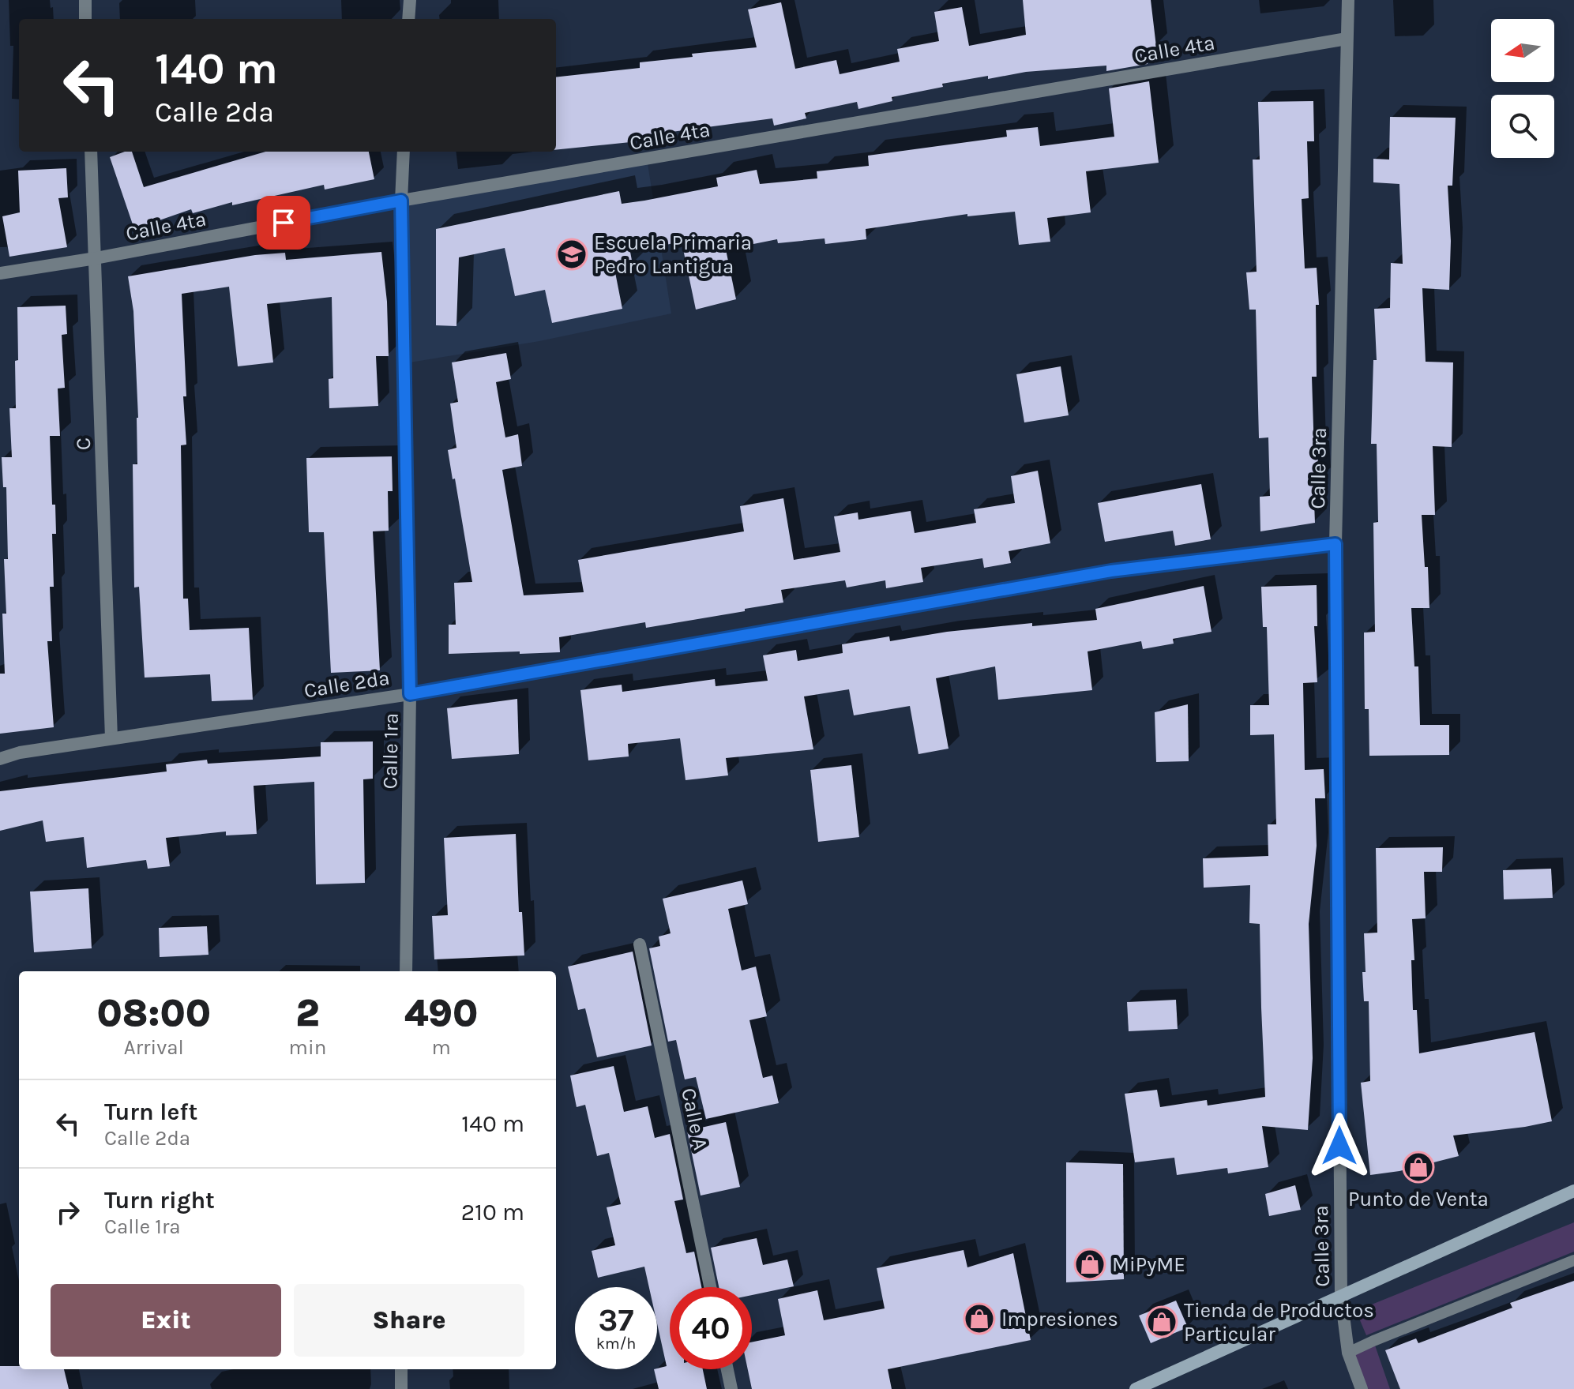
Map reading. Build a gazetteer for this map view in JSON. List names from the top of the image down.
{
  "streets": {
    "street": [
      "Calle 4ta",
      "C",
      "Calle 3ra",
      "Calle 2da",
      "Calle 1ra",
      "Calle A"
    ]
  },
  "crossings": [
    ["Calle 4ta", "C"],
    ["Calle 4ta", "Calle 3ra"],
    ["Calle 4ta", "Calle 1ra"],
    ["C", "Calle 2da"],
    ["Calle 3ra", "Calle 2da"],
    ["Calle 2da", "Calle 1ra"]
  ],
  "places": {
    "school or university": ["Escuela Primaria Pedro Lantigua"],
    "shop": [
      "Punto de Venta",
      "MiPyME",
      "Impresiones",
      "Tienda de Productos Particular"
    ]
  },
  "north": "left",
  "page": {
    "turn": ["140 m", "Calle 2da"],
    "eta": [
      "08:00",
      "Arrival",
      "2",
      "min",
      "490",
      "m"
    ],
    "list": [
      {
        "name": "Turn left",
        "note": "Calle 2da",
        "value": "140 m"
      },
      {
        "name": "Turn right",
        "note": "Calle 1ra",
        "value": "210 m"
      }
    ],
    "buttons": ["Exit", "Share"],
    "speed": "37 km/h",
    "limit": "40"
  }
}
